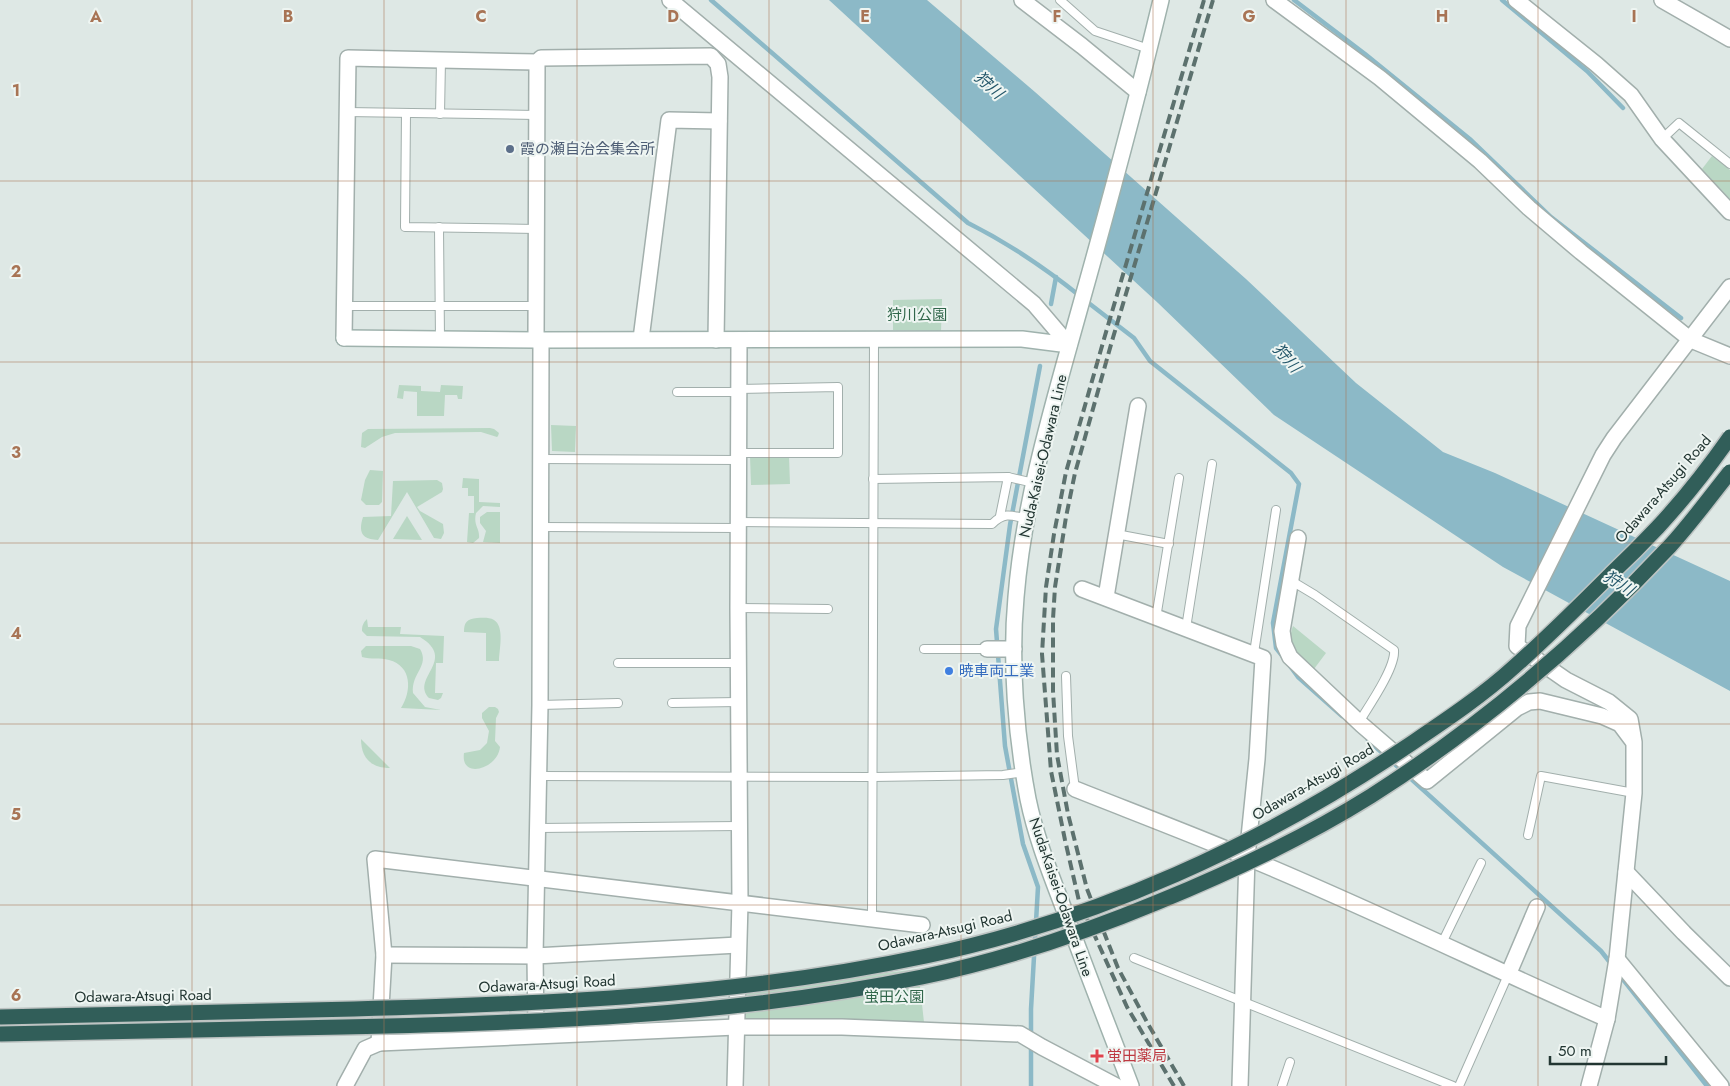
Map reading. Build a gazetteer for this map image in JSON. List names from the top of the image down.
{
  "streets": {
    "highway": ["Odawara-Atsugi Road"],
    "street": ["Nuda-Kaisei-Odawara Line"]
  },
  "water": ["狩川"],
  "parks": ["狩川公園", "蛍田公園"],
  "places": {
    "other": ["霞の瀬自治会集会所", "暁車両工業"],
    "health": ["蛍田薬局"]
  },
  "scale_bar": "50 m",
  "grid": {
    "columns": [
      "A",
      "B",
      "C",
      "D",
      "E",
      "F",
      "G",
      "H",
      "I"
    ],
    "rows": [
      "1",
      "2",
      "3",
      "4",
      "5",
      "6"
    ]
  }
}
